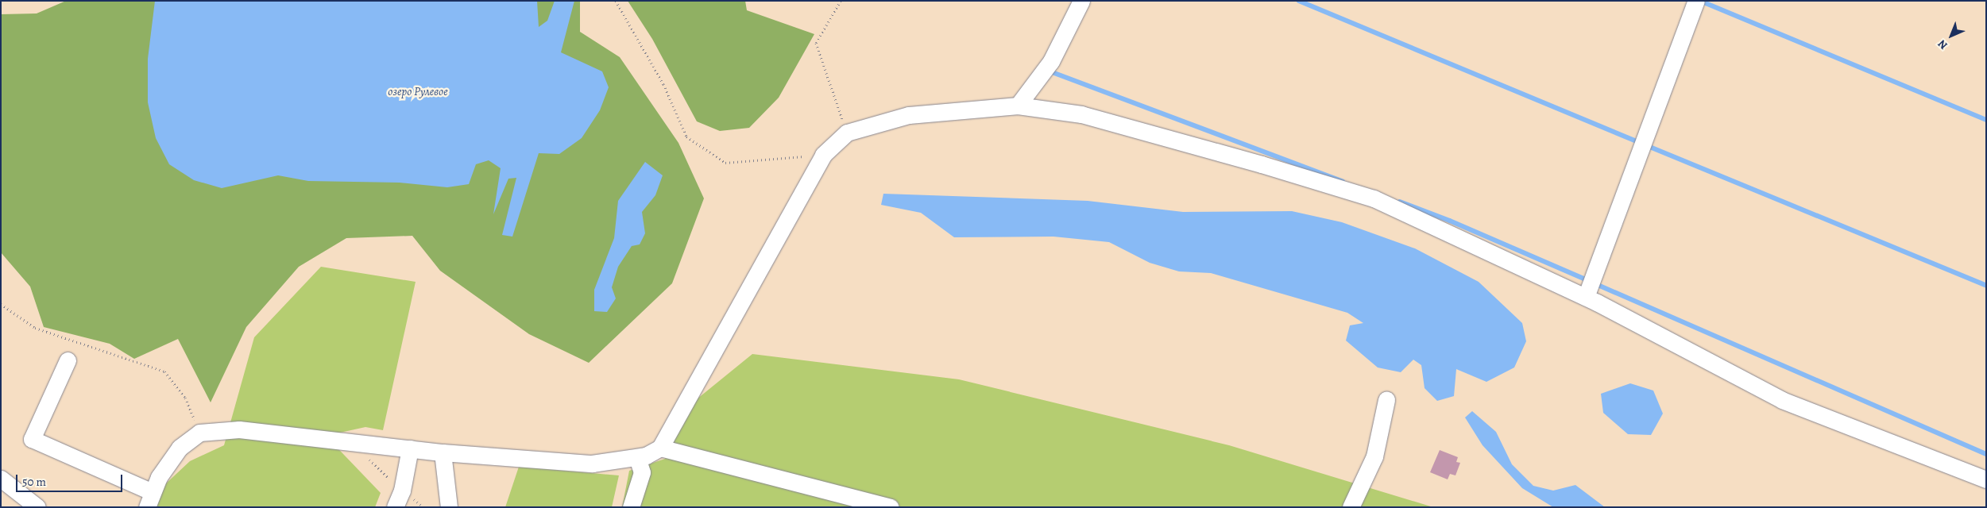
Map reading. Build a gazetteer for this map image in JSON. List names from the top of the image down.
{
  "water": ["озеро Рулевое"],
  "scale_bar": "50 m",
  "north": "bottom left"
}
